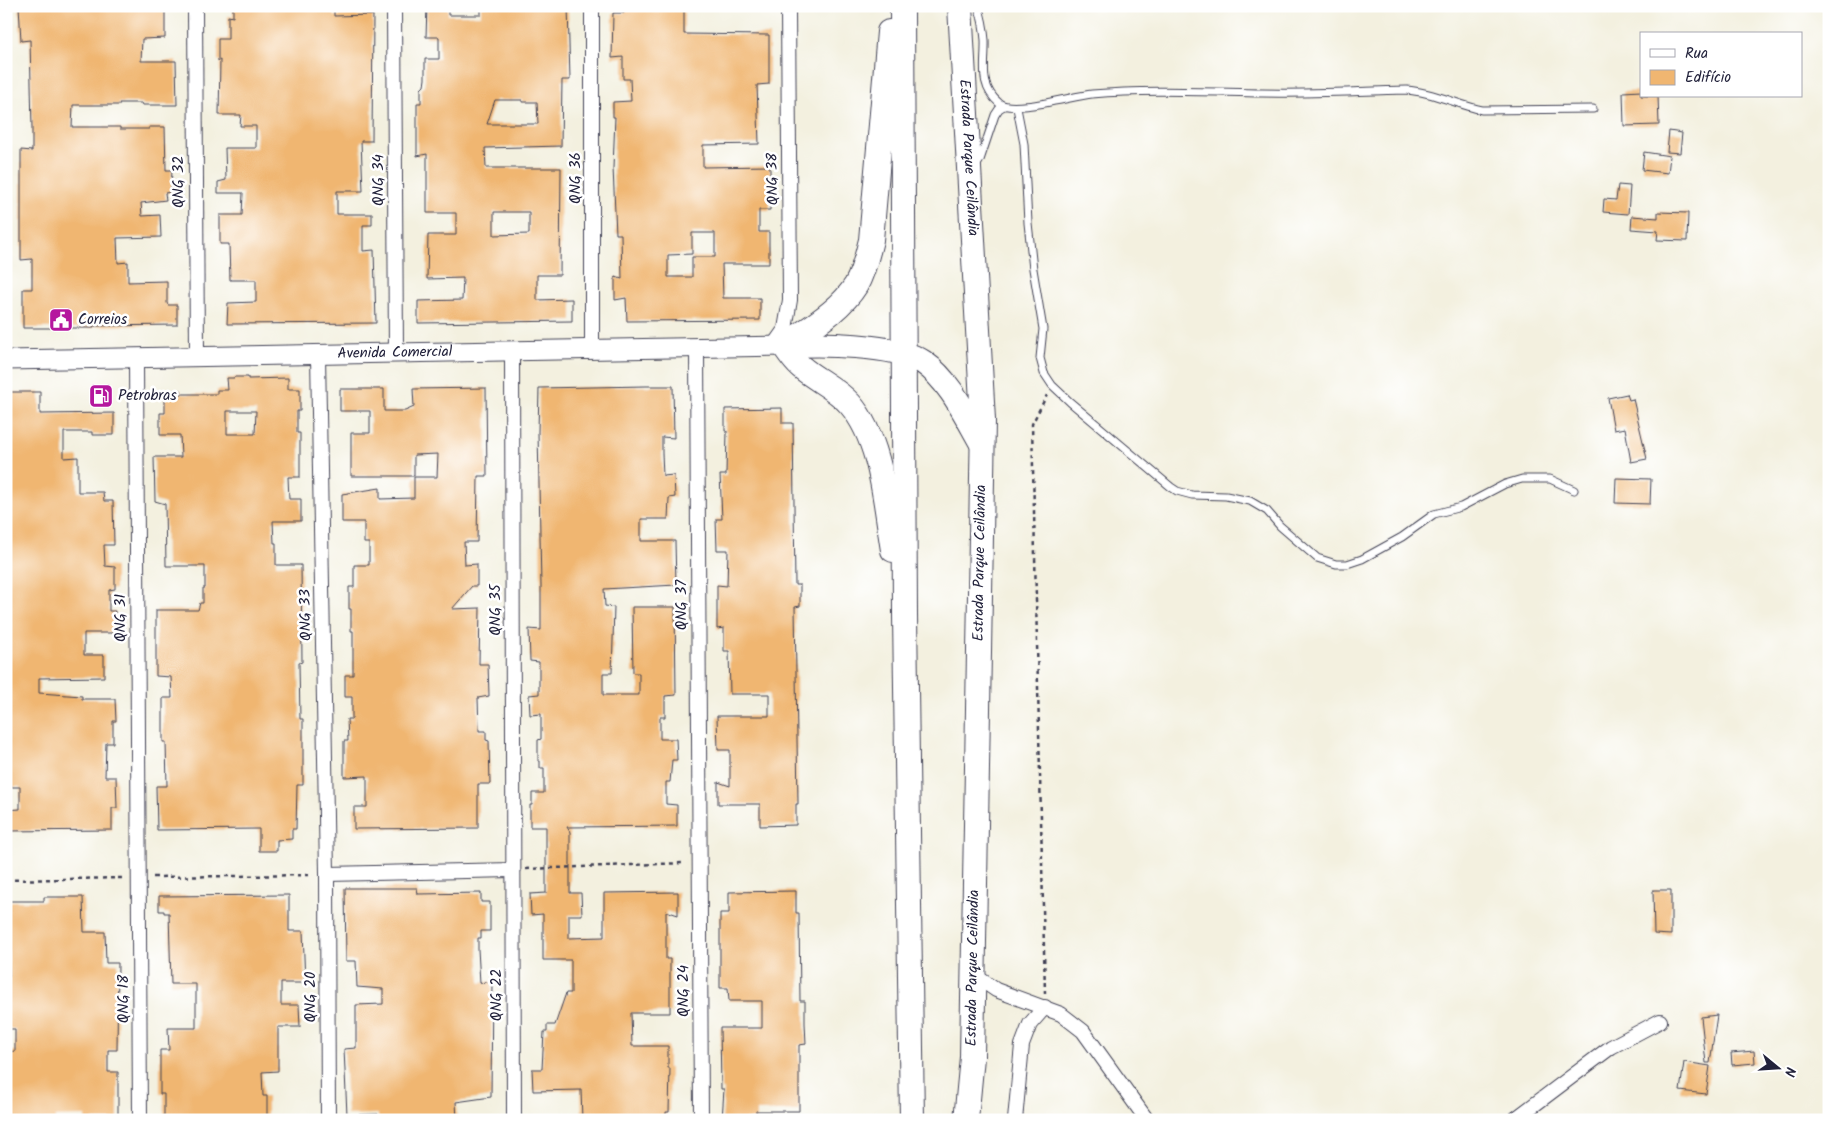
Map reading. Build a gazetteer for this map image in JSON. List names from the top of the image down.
{
  "streets": {
    "highway": ["Estrada Parque Ceilândia"],
    "main road": ["Avenida Comercial"],
    "street": [
      "QNG 36",
      "QNG 38",
      "QNG 34",
      "QNG 32",
      "QNG 37",
      "QNG 35",
      "QNG 33",
      "QNG 31",
      "QNG 24",
      "QNG 22",
      "QNG 20",
      "QNG 18"
    ]
  },
  "crossings": [
    ["QNG 36", "Avenida Comercial"],
    ["QNG 38", "Avenida Comercial"],
    ["QNG 34", "Avenida Comercial"],
    ["QNG 32", "Avenida Comercial"],
    ["Avenida Comercial", "QNG 37"],
    ["Avenida Comercial", "QNG 35"],
    ["Avenida Comercial", "QNG 33"],
    ["Avenida Comercial", "QNG 31"],
    ["QNG 37", "QNG 24"],
    ["QNG 35", "QNG 22"],
    ["QNG 33", "QNG 20"],
    ["QNG 31", "QNG 18"]
  ],
  "places": {
    "public building": ["Correios"],
    "fuel station": ["Petrobras"]
  },
  "legend": ["Rua", "Edifício"],
  "north": "right"
}
